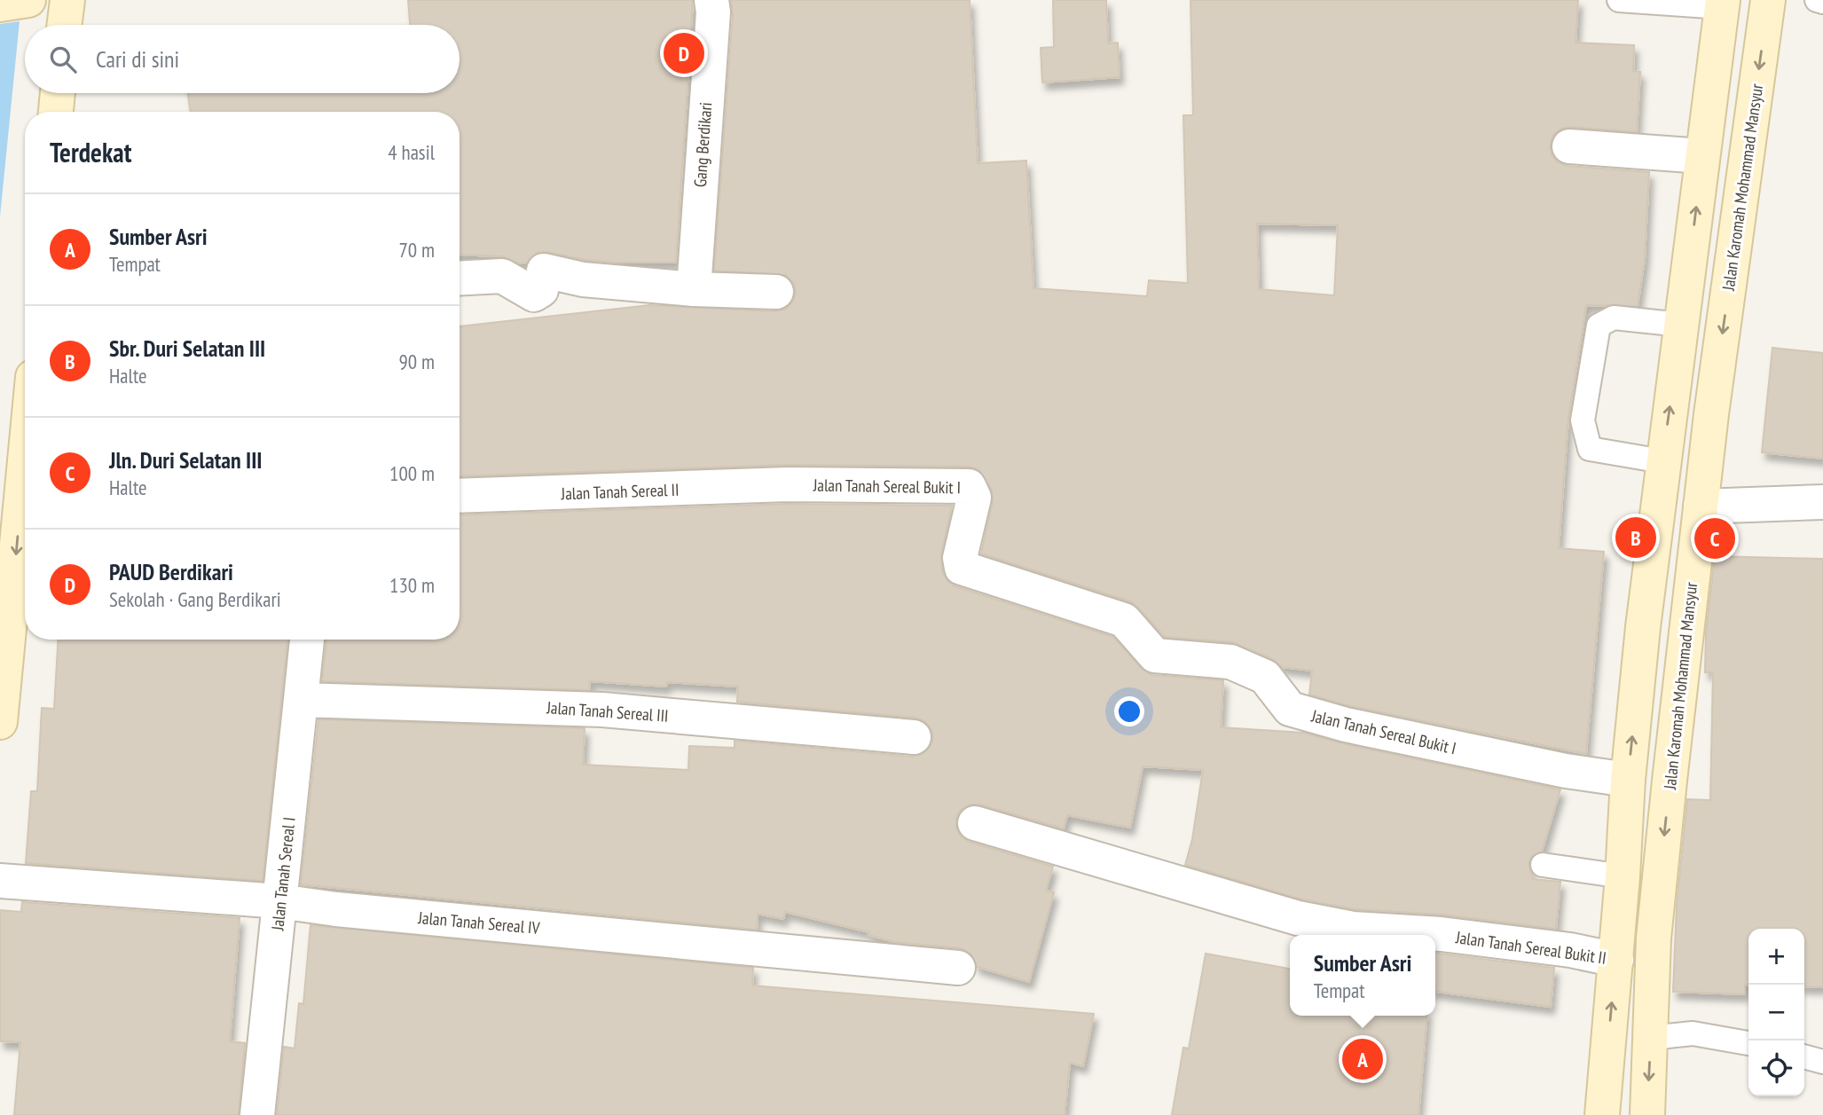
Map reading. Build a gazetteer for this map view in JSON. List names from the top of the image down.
{
  "streets": {
    "main road": ["Jalan Karomah Mohammad Mansyur"],
    "street": [
      "Gang Berdikari",
      "Jalan Tanah Sereal Bukit I",
      "Jalan Tanah Sereal II",
      "Jalan Tanah Sereal III",
      "Jalan Tanah Sereal I",
      "Jalan Tanah Sereal IV",
      "Jalan Tanah Sereal Bukit II"
    ]
  },
  "crossings": [
    ["Jalan Tanah Sereal Bukit I", "Jalan Tanah Sereal II"],
    ["Jalan Tanah Sereal III", "Jalan Tanah Sereal I"],
    ["Jalan Tanah Sereal I", "Jalan Tanah Sereal IV"]
  ],
  "page": {
    "search": "Cari di sini",
    "pins": [
      "D",
      "B",
      "C",
      "A"
    ],
    "heading": ["Terdekat", "4 hasil"],
    "list": [
      {
        "mark": "A",
        "name": "Sumber Asri",
        "note": "Tempat",
        "value": "70 m"
      },
      {
        "mark": "B",
        "name": "Sbr. Duri Selatan III",
        "note": "Halte",
        "value": "90 m"
      },
      {
        "mark": "C",
        "name": "Jln. Duri Selatan III",
        "note": "Halte",
        "value": "100 m"
      },
      {
        "mark": "D",
        "name": "PAUD Berdikari",
        "note": "Sekolah · Gang Berdikari",
        "value": "130 m"
      }
    ],
    "map_buttons": ["+", "−"],
    "popup": ["Sumber Asri", "Tempat"]
  }
}
